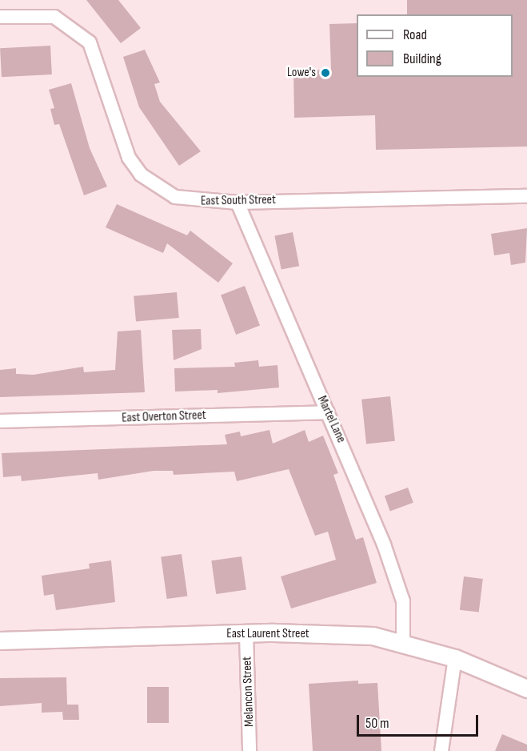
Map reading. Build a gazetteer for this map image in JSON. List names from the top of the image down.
{
  "streets": {
    "street": [
      "East South Street",
      "East Overton Street",
      "Martel Lane",
      "East Laurent Street",
      "Melancon Street"
    ]
  },
  "crossings": [
    ["East South Street", "Martel Lane"],
    ["East Overton Street", "Martel Lane"],
    ["Martel Lane", "East Laurent Street"],
    ["East Laurent Street", "Melancon Street"]
  ],
  "places": ["Lowe's"],
  "legend": ["Road", "Building"],
  "scale_bar": "50 m"
}
